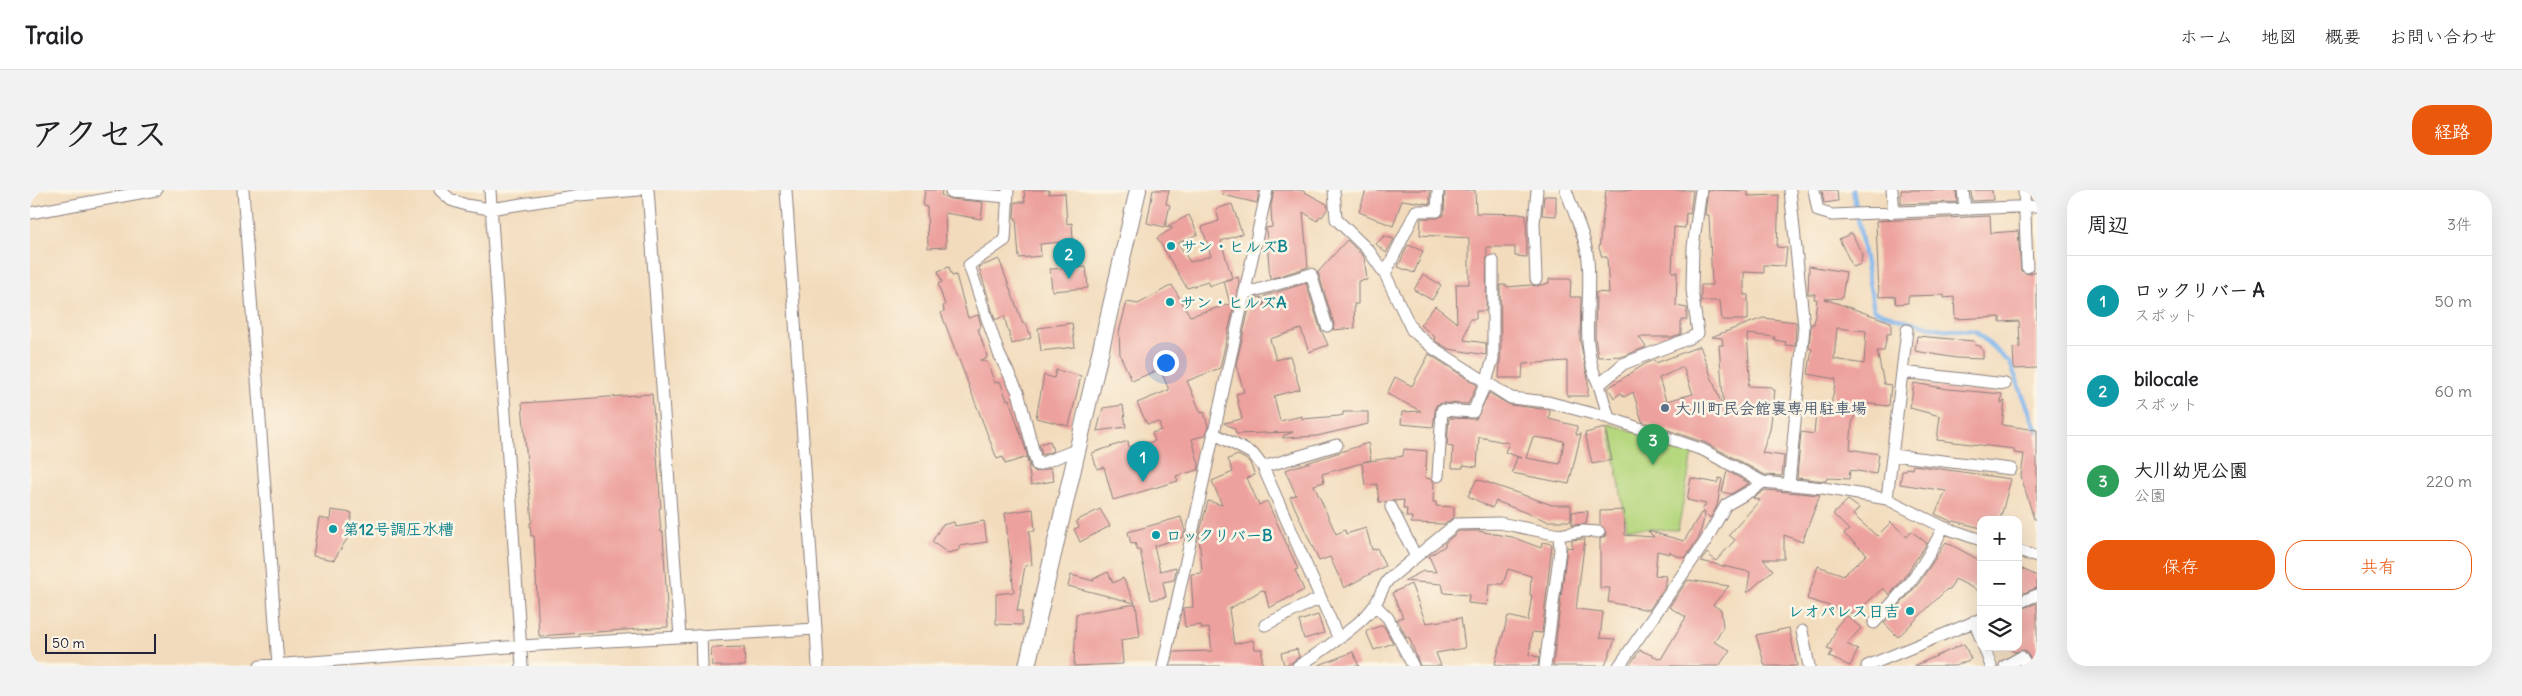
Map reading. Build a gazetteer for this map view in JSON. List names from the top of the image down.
{
  "places": [
    "サン・ヒルズB",
    "サン・ヒルズA",
    "大川町民会館裏専用駐車場",
    "第12号調圧水槽",
    "ロックリバーB",
    "レオパレス日吉"
  ],
  "scale_bar": "50 m",
  "page": {
    "header": "Trailo",
    "nav": [
      "ホーム",
      "地図",
      "概要",
      "お問い合わせ"
    ],
    "title": "アクセス",
    "buttons": [
      "経路",
      ["保存", "共有"]
    ],
    "heading": ["周辺", "3件"],
    "pins": ["2", "3", "1"],
    "list": [
      {
        "mark": "1",
        "name": "ロックリバー A",
        "note": "スポット",
        "value": "50 m"
      },
      {
        "mark": "2",
        "name": "bilocale",
        "note": "スポット",
        "value": "60 m"
      },
      {
        "mark": "3",
        "name": "大川幼児公園",
        "note": "公園",
        "value": "220 m"
      }
    ],
    "map_buttons": ["+", "−"],
    "scale": "50 m"
  }
}
